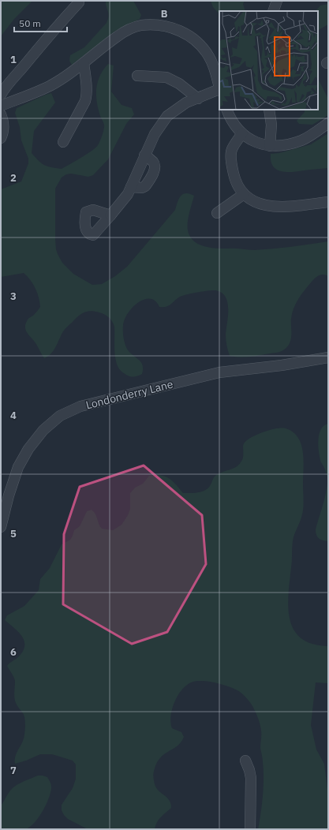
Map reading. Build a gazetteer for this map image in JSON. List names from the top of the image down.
{
  "streets": {
    "street": ["Londonderry Lane"]
  },
  "scale_bar": "50 m",
  "grid": {
    "columns": ["B"],
    "rows": [
      "1",
      "2",
      "3",
      "4",
      "5",
      "6",
      "7"
    ]
  }
}
